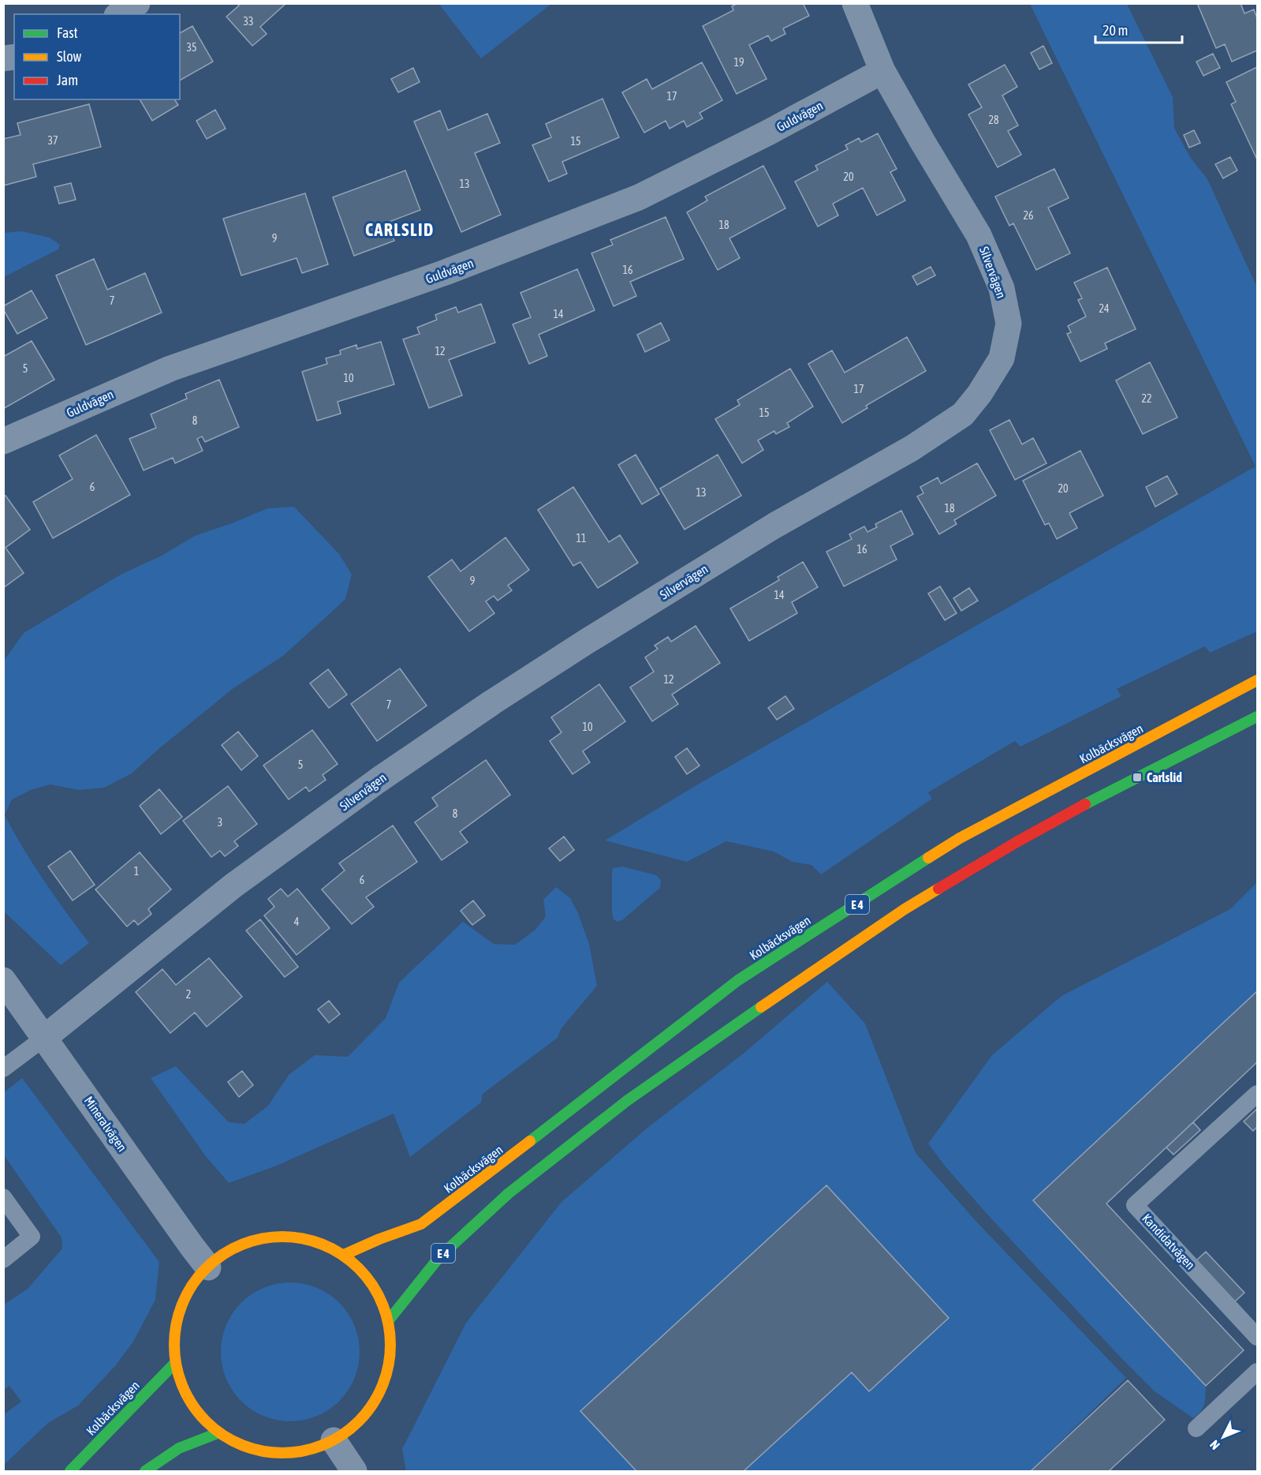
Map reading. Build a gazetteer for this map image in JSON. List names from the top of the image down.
{
  "streets": {
    "highway": ["Kolbäcksvägen", "E 4"],
    "street": ["Guldvägen", "Silvervägen", "Mineralvägen"],
    "lane": ["Kandidatvägen"]
  },
  "crossings": [
    ["Guldvägen", "Silvervägen"],
    ["Silvervägen", "Mineralvägen"]
  ],
  "districts": ["CARLSLID"],
  "places": {
    "transit": ["Carlslid"]
  },
  "house_numbers": [
    "33",
    "35",
    "19",
    "17",
    "28",
    "37",
    "15",
    "20",
    "13",
    "26",
    "18",
    "9",
    "16",
    "7",
    "24",
    "14",
    "12",
    "5",
    "10",
    "17",
    "22",
    "15",
    "8",
    "6",
    "20",
    "13",
    "18",
    "11",
    "16",
    "9",
    "14",
    "12",
    "7",
    "10",
    "5",
    "8",
    "3",
    "1",
    "6",
    "4",
    "2"
  ],
  "legend": ["Fast", "Slow", "Jam"],
  "scale_bar": "20 m",
  "north": "bottom left"
}
